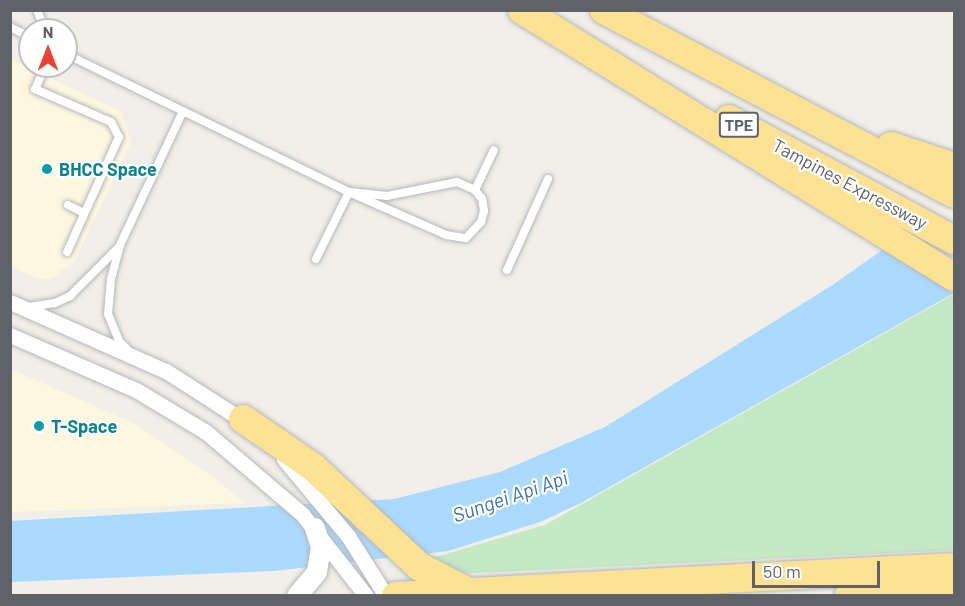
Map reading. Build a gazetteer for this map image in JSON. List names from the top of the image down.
{
  "streets": {
    "highway": ["TPE", "Tampines Expressway"]
  },
  "water": ["Sungei Api Api"],
  "places": ["BHCC Space", "T-Space"],
  "scale_bar": "50 m",
  "north": "top"
}
